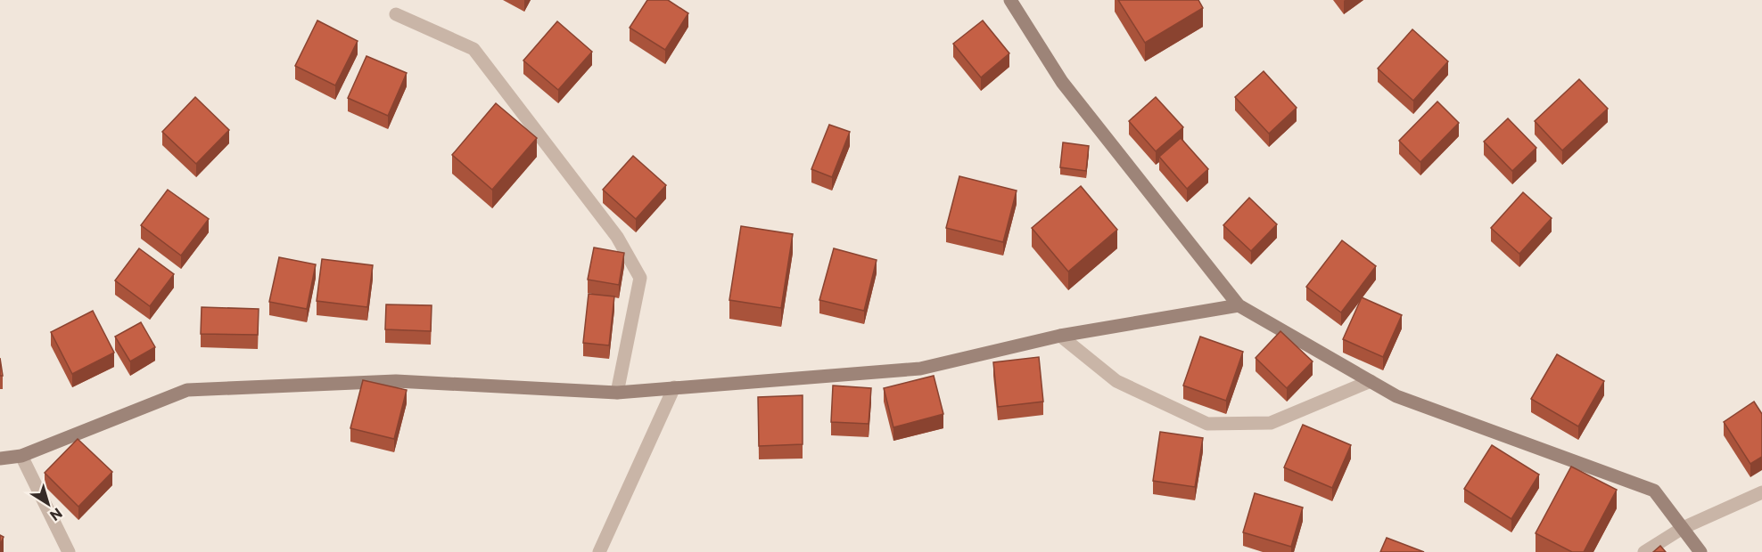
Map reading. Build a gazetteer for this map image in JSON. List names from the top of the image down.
{
  "north": "bottom right"
}
